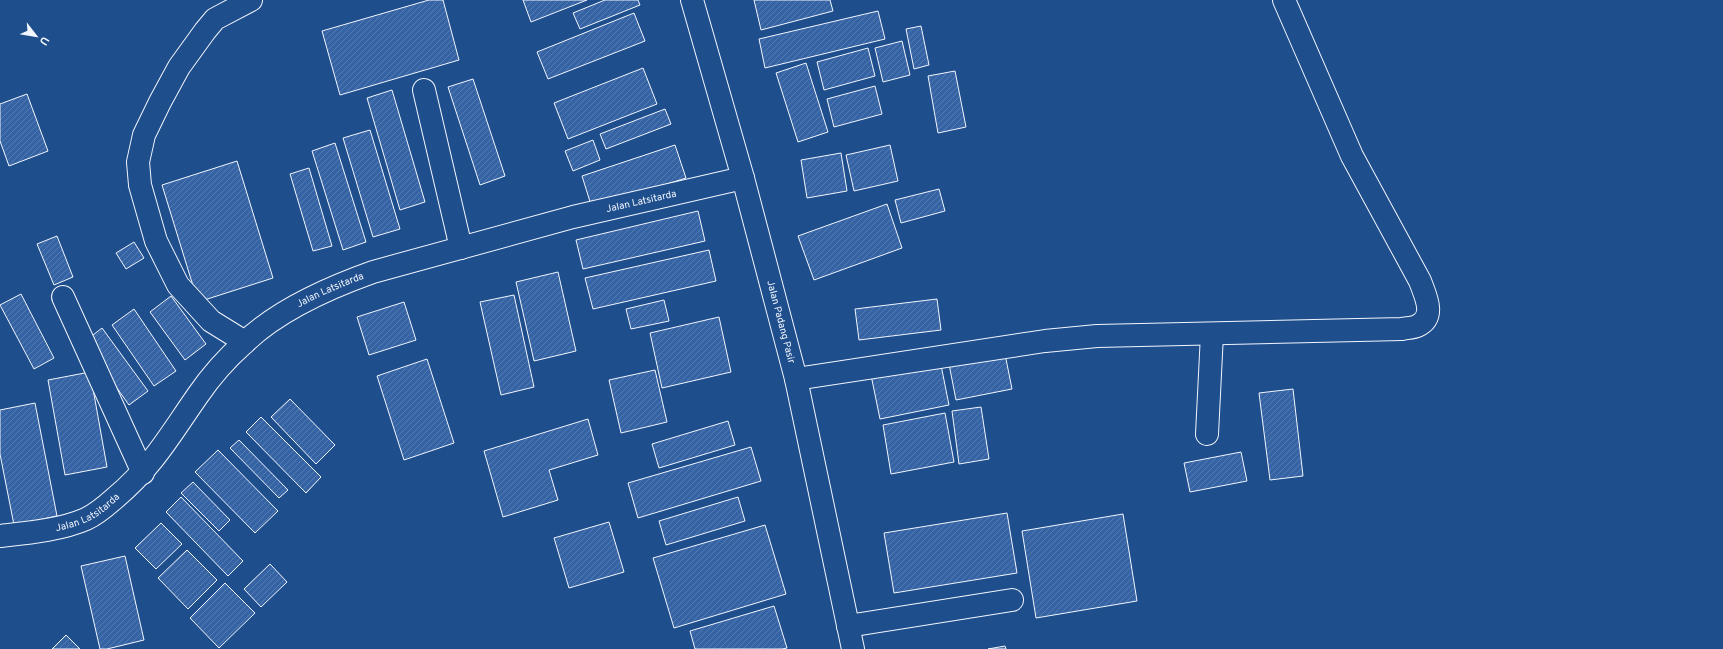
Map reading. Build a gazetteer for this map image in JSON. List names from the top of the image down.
{
  "streets": {
    "main road": ["Jalan Latsitarda", "Jalan Padang Pasir"]
  },
  "crossings": [
    ["Jalan Latsitarda", "Jalan Padang Pasir"]
  ],
  "north": "bottom right"
}
